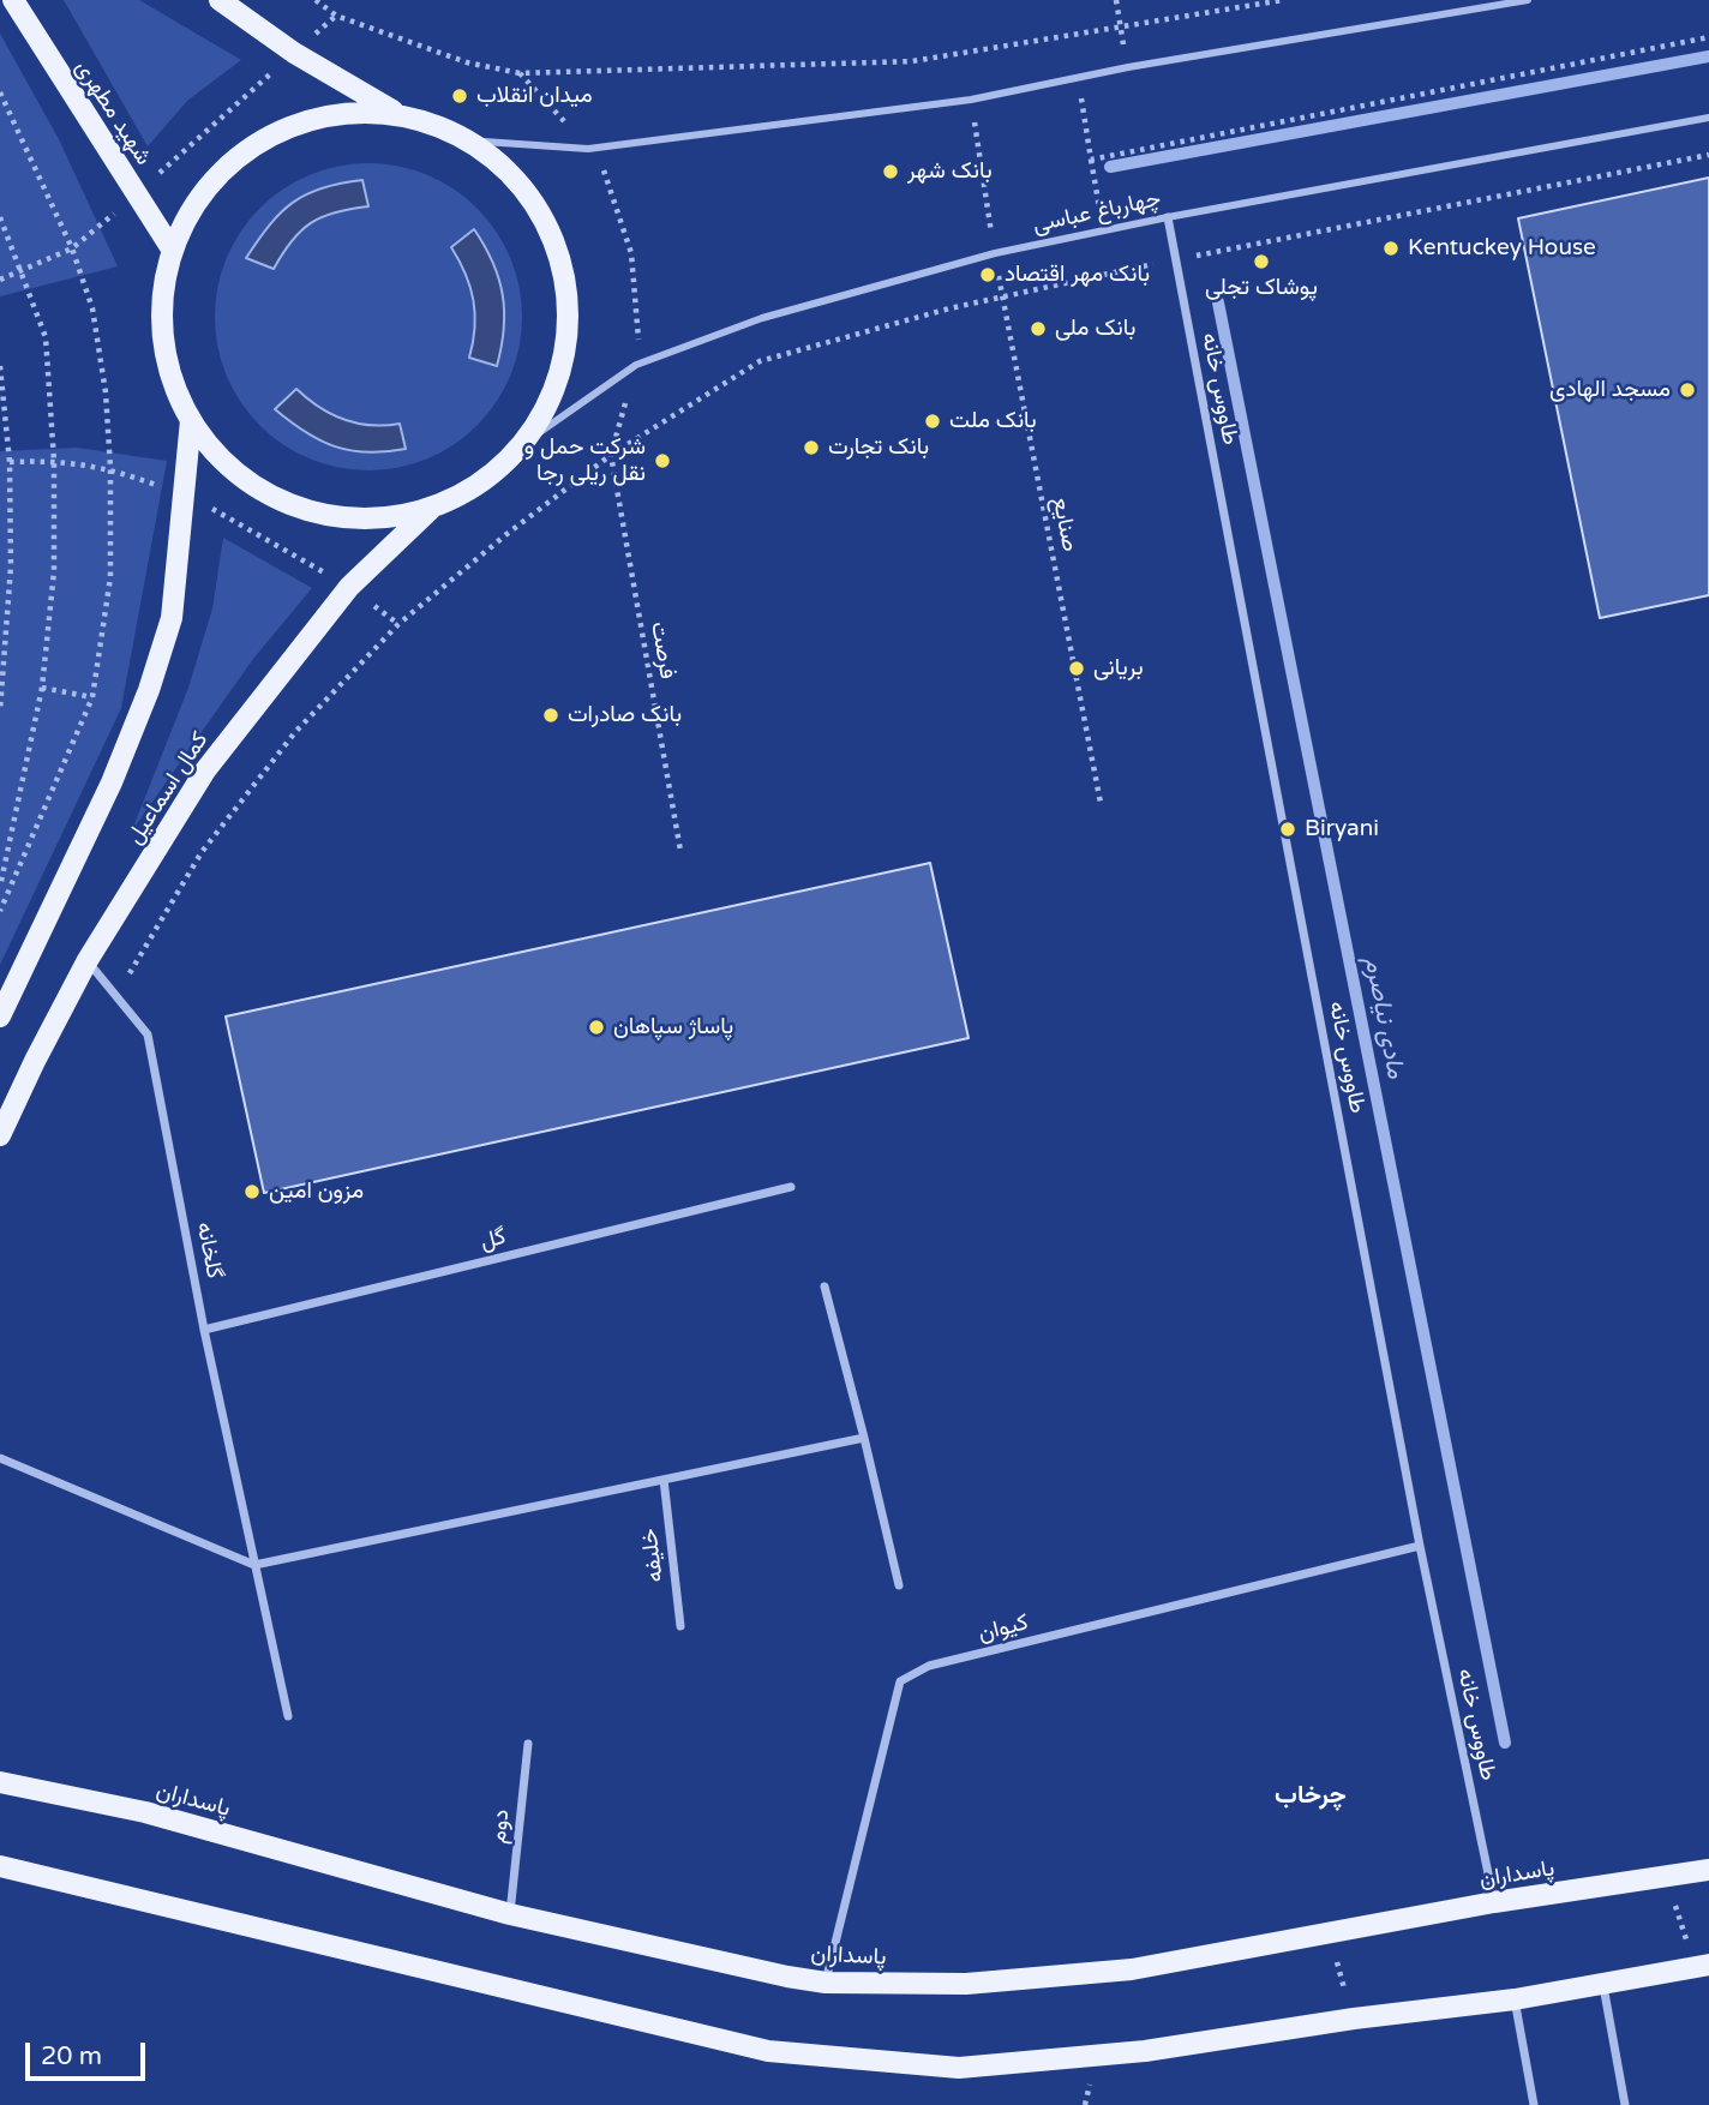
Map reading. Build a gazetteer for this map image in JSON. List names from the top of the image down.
{
  "streets": {
    "main road": ["شهید مطهری", "کمال اسماعیل", "پاسداران"],
    "street": [
      "چهارباغ عباسی",
      "طاووس خانه",
      "گل",
      "گلخانه",
      "خلیفه",
      "کیوان",
      "دوم"
    ],
    "path": ["صنایع", "فرصت"]
  },
  "crossings": [
    ["چهارباغ عباسی", "طاووس خانه"],
    ["چهارباغ عباسی", "صنایع"],
    ["طاووس خانه", "کیوان"],
    ["طاووس خانه", "پاسداران"],
    ["کمال اسماعیل", "گلخانه"],
    ["گل", "گلخانه"],
    ["کیوان", "پاسداران"],
    ["پاسداران", "دوم"]
  ],
  "districts": ["چرخاب"],
  "water": ["مادی نیاصرم"],
  "places": [
    "میدان انقلاب",
    "بانک شهر",
    "Kentuckey House",
    "پوشاک تجلی",
    "بانک مهر اقتصاد",
    "بانک ملی",
    "مسجد الهادی",
    "بانک ملت",
    "بانک تجارت",
    "شرکت حمل و نقل ریلی رجا",
    "بریانی",
    "بانک صادرات",
    "Biryani",
    "پاساژ سپاهان",
    "مزون امین"
  ],
  "scale_bar": "20 m"
}
